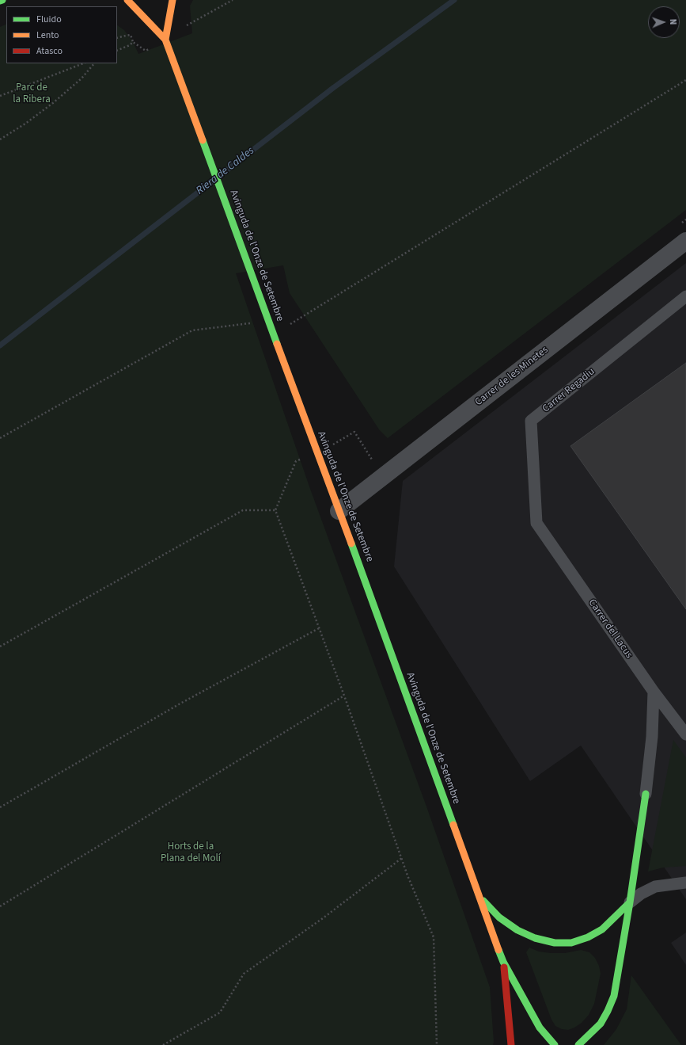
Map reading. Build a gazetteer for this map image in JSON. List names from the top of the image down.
{
  "streets": {
    "main road": ["Avinguda de l'Onze de Setembre"],
    "street": ["Carrer de les Minetes"],
    "lane": ["Carrer Regadiu", "Carrer del Lacus"]
  },
  "crossings": [
    ["Avinguda de l'Onze de Setembre", "Carrer de les Minetes"],
    ["Carrer Regadiu", "Carrer del Lacus"]
  ],
  "water": ["Riera de Caldes"],
  "parks": ["Parc de la Ribera", "Horts de la Plana del Molí"],
  "legend": ["Fluido", "Lento", "Atasco"],
  "north": "right"
}
